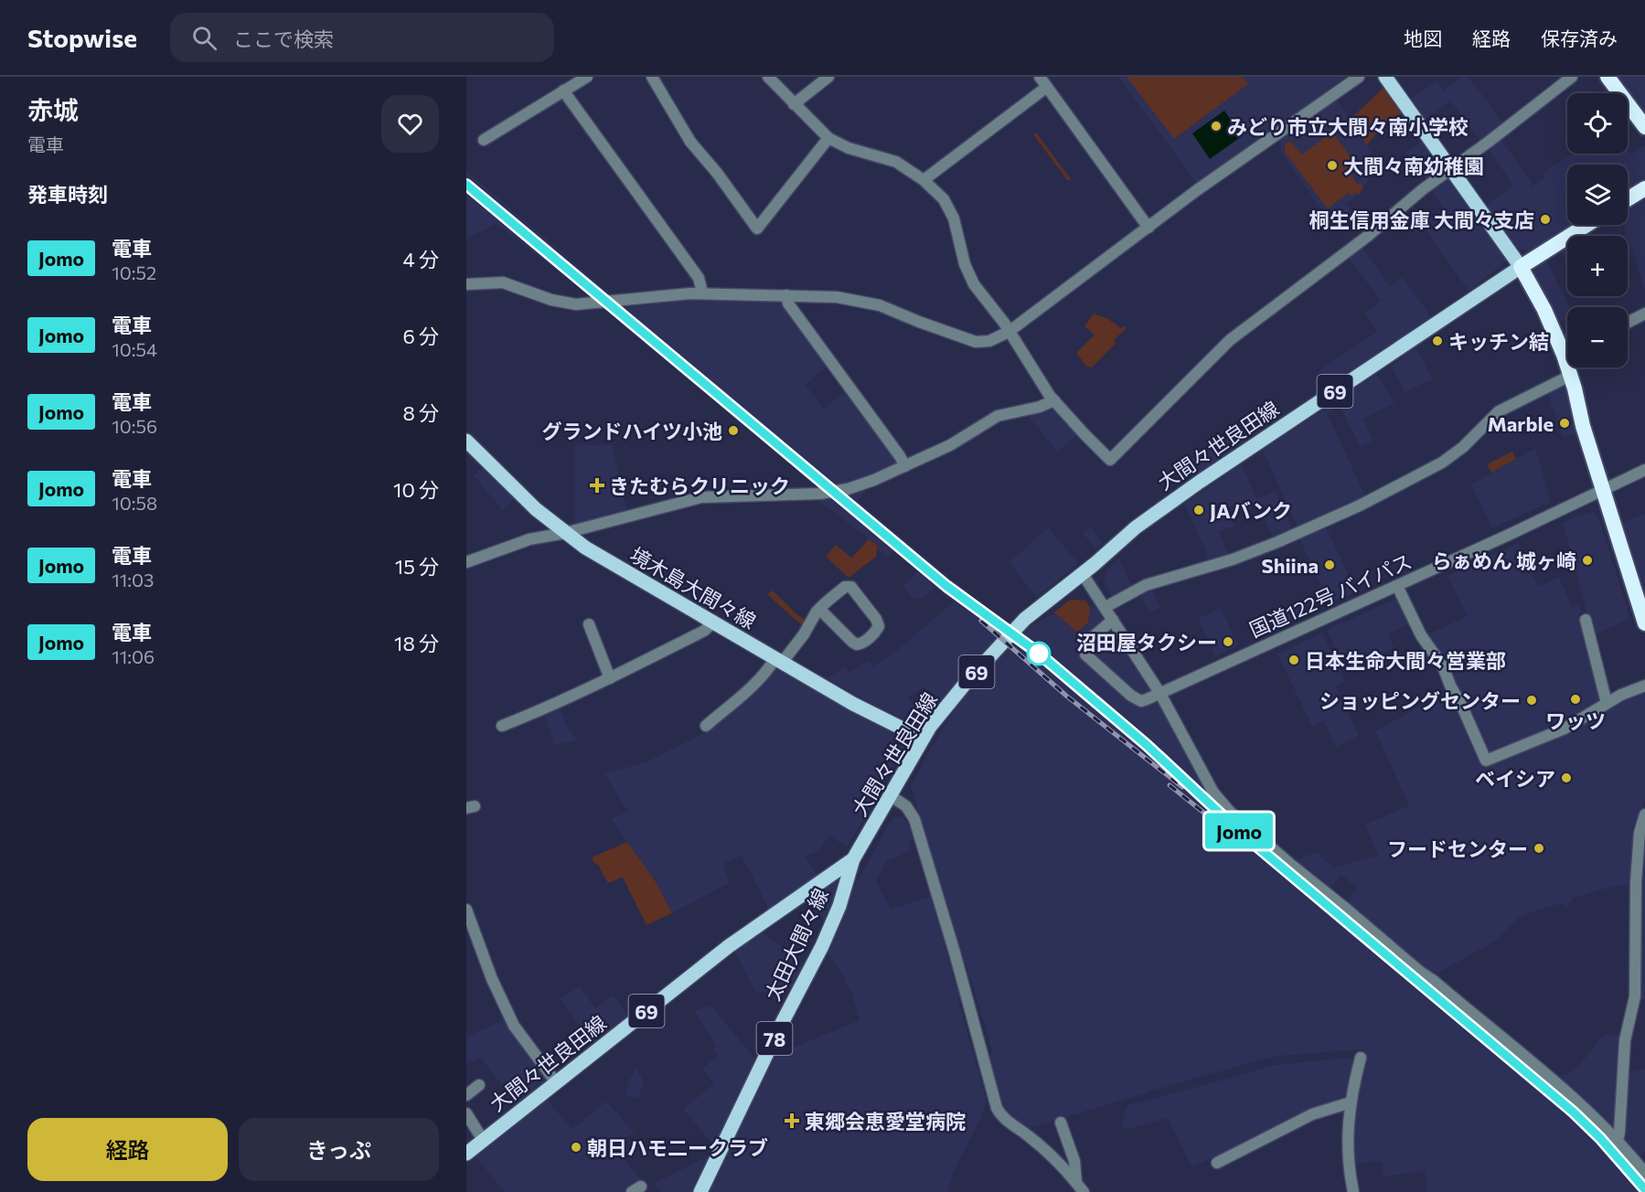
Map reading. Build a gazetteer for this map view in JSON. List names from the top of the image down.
{
  "streets": {
    "main road": [
      "69",
      "大間々世良田線",
      "境木島大間々線",
      "太田大間々線",
      "78"
    ],
    "street": ["国道122号 バイパス"]
  },
  "crossings": [
    ["大間々世良田線", "境木島大間々線"],
    ["大間々世良田線", "太田大間々線"]
  ],
  "places": {
    "other": [
      "みどり市立大間々南小学校",
      "大間々南幼稚園",
      "桐生信用金庫 大間々支店",
      "キッチン結",
      "Marble",
      "グランドハイツ小池",
      "JAバンク",
      "らぁめん 城ヶ崎",
      "Shiina",
      "沼田屋タクシー",
      "日本生命大間々営業部",
      "ワッツ",
      "ショッピングセンター",
      "ベイシア",
      "フードセンター",
      "朝日ハモ二ークラブ"
    ],
    "health": ["きたむらクリニック", "東郷会恵愛堂病院"]
  },
  "page": {
    "header": "Stopwise",
    "search": "ここで検索",
    "nav": ["地図", "経路", "保存済み"],
    "heading": [
      ["赤城", "電車"],
      "発車時刻"
    ],
    "on_map": "Jomo",
    "map_buttons": ["+", "−"],
    "list": [
      {
        "mark": "Jomo",
        "name": "電車",
        "note": "10:52",
        "value": "4 分"
      },
      {
        "mark": "Jomo",
        "name": "電車",
        "note": "10:54",
        "value": "6 分"
      },
      {
        "mark": "Jomo",
        "name": "電車",
        "note": "10:56",
        "value": "8 分"
      },
      {
        "mark": "Jomo",
        "name": "電車",
        "note": "10:58",
        "value": "10 分"
      },
      {
        "mark": "Jomo",
        "name": "電車",
        "note": "11:03",
        "value": "15 分"
      },
      {
        "mark": "Jomo",
        "name": "電車",
        "note": "11:06",
        "value": "18 分"
      }
    ],
    "buttons": ["経路", "きっぷ"]
  }
}
